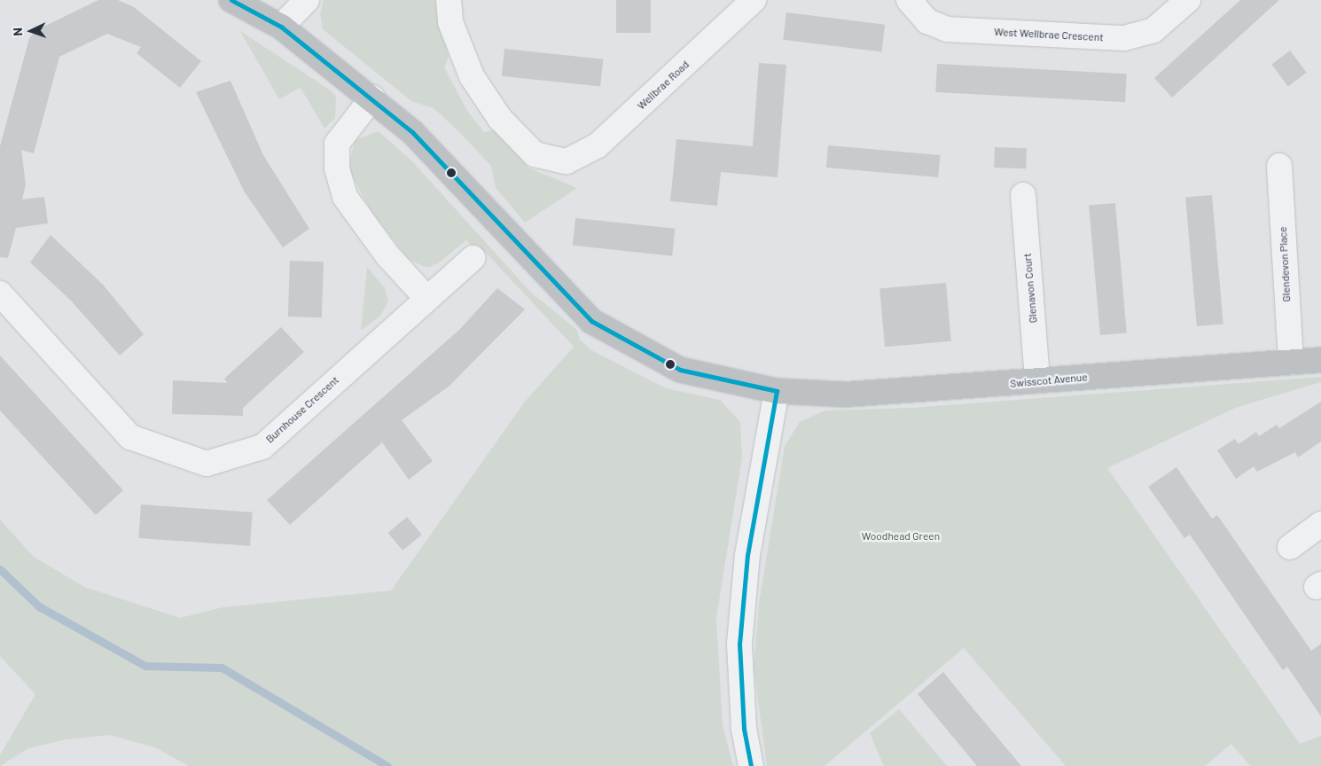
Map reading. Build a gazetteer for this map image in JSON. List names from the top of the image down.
{
  "streets": {
    "street": [
      "West Wellbrae Crescent",
      "Wellbrae Road",
      "Glendevon Place",
      "Glenavon Court",
      "Swisscot Avenue",
      "Burnhouse Crescent"
    ]
  },
  "crossings": [
    ["Glendevon Place", "Swisscot Avenue"],
    ["Glenavon Court", "Swisscot Avenue"]
  ],
  "parks": ["Woodhead Green"],
  "north": "left"
}
